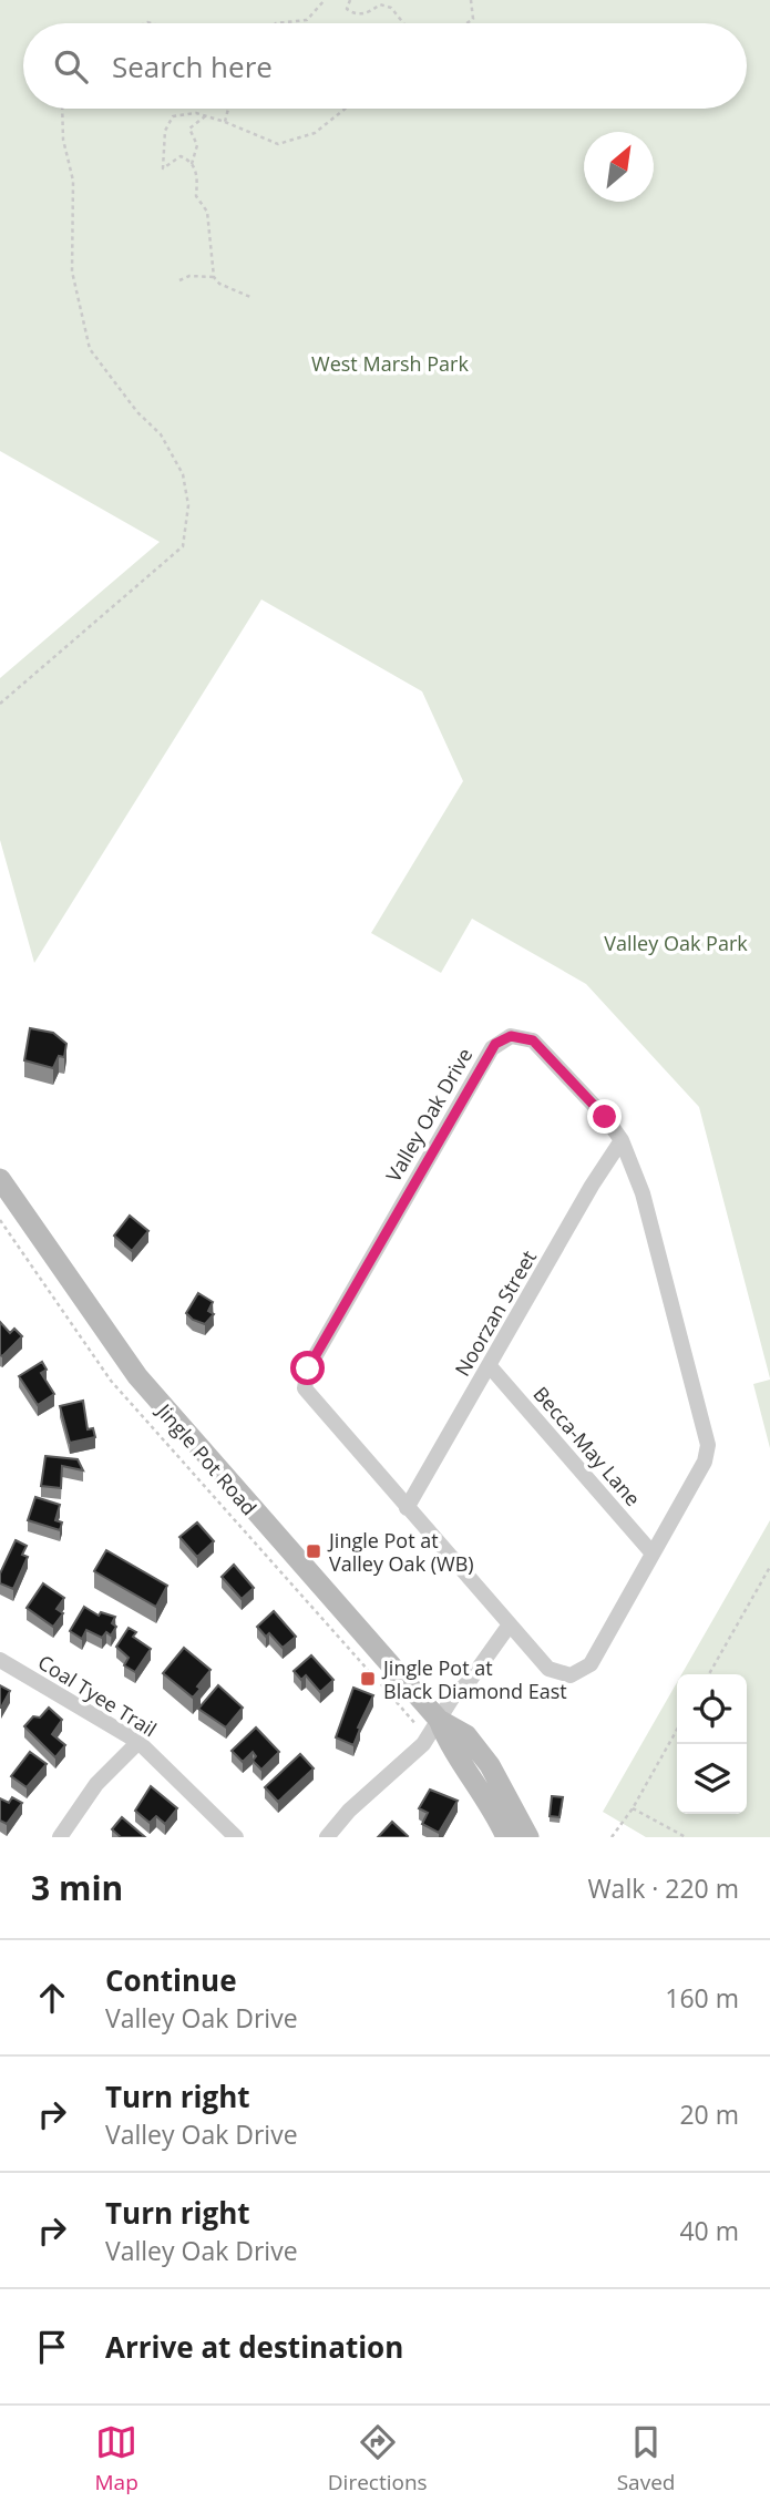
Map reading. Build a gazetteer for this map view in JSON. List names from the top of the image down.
{
  "streets": {
    "main road": ["Jingle Pot Road"],
    "street": [
      "Valley Oak Drive",
      "Noorzan Street",
      "Becca-May Lane",
      "Coal Tyee Trail"
    ]
  },
  "crossings": [
    ["Valley Oak Drive", "Noorzan Street"],
    ["Valley Oak Drive", "Becca-May Lane"],
    ["Noorzan Street", "Becca-May Lane"]
  ],
  "parks": ["West Marsh Park", "Valley Oak Park"],
  "places": {
    "transit": ["Jingle Pot at Valley Oak (WB)", "Jingle Pot at Black Diamond East"]
  },
  "north": "top right",
  "page": {
    "search": "Search here",
    "heading": ["3 min", "Walk · 220 m"],
    "list": [
      ["Continue", "Valley Oak Drive", "160 m"],
      ["Turn right", "Valley Oak Drive", "20 m"],
      ["Turn right", "Valley Oak Drive", "40 m"],
      "Arrive at destination"
    ],
    "nav": ["Map", "Directions", "Saved"]
  }
}
